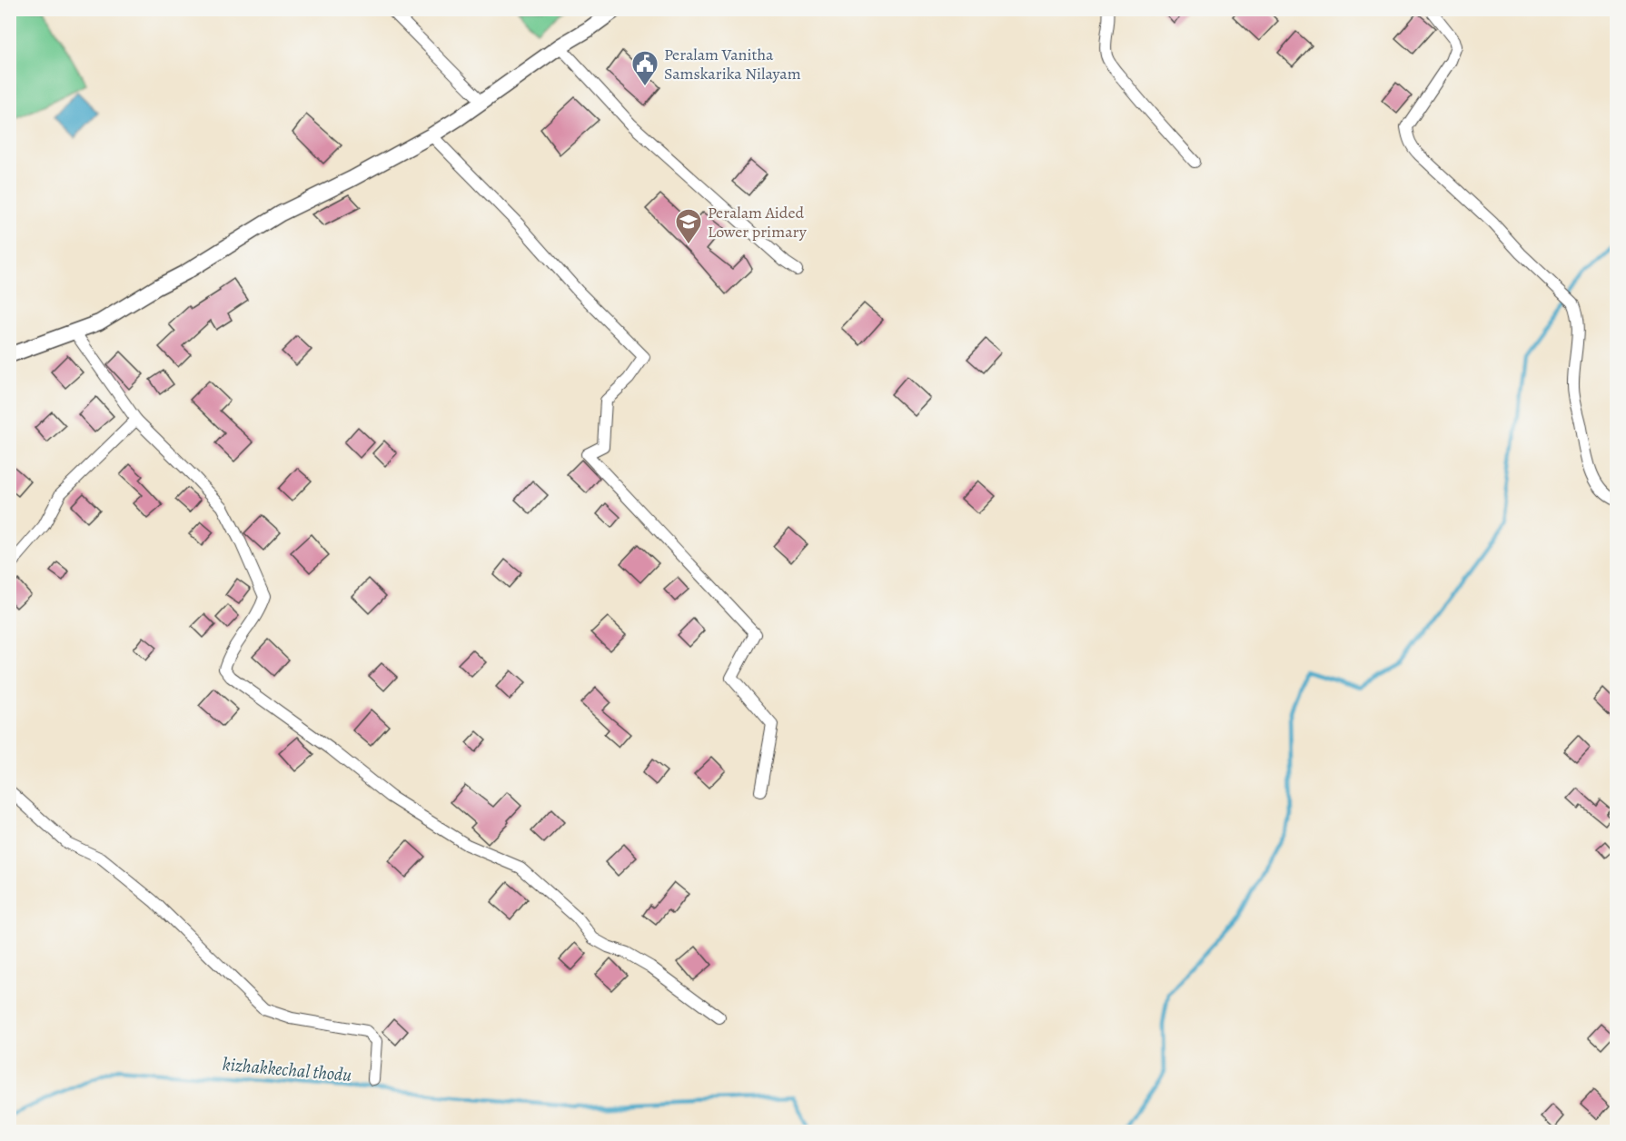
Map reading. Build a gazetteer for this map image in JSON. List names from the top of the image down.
{
  "water": ["kizhakkechal thodu"],
  "places": {
    "public building": ["Peralam Vanitha Samskarika Nilayam"],
    "school or university": ["Peralam Aided Lower primary"]
  }
}
